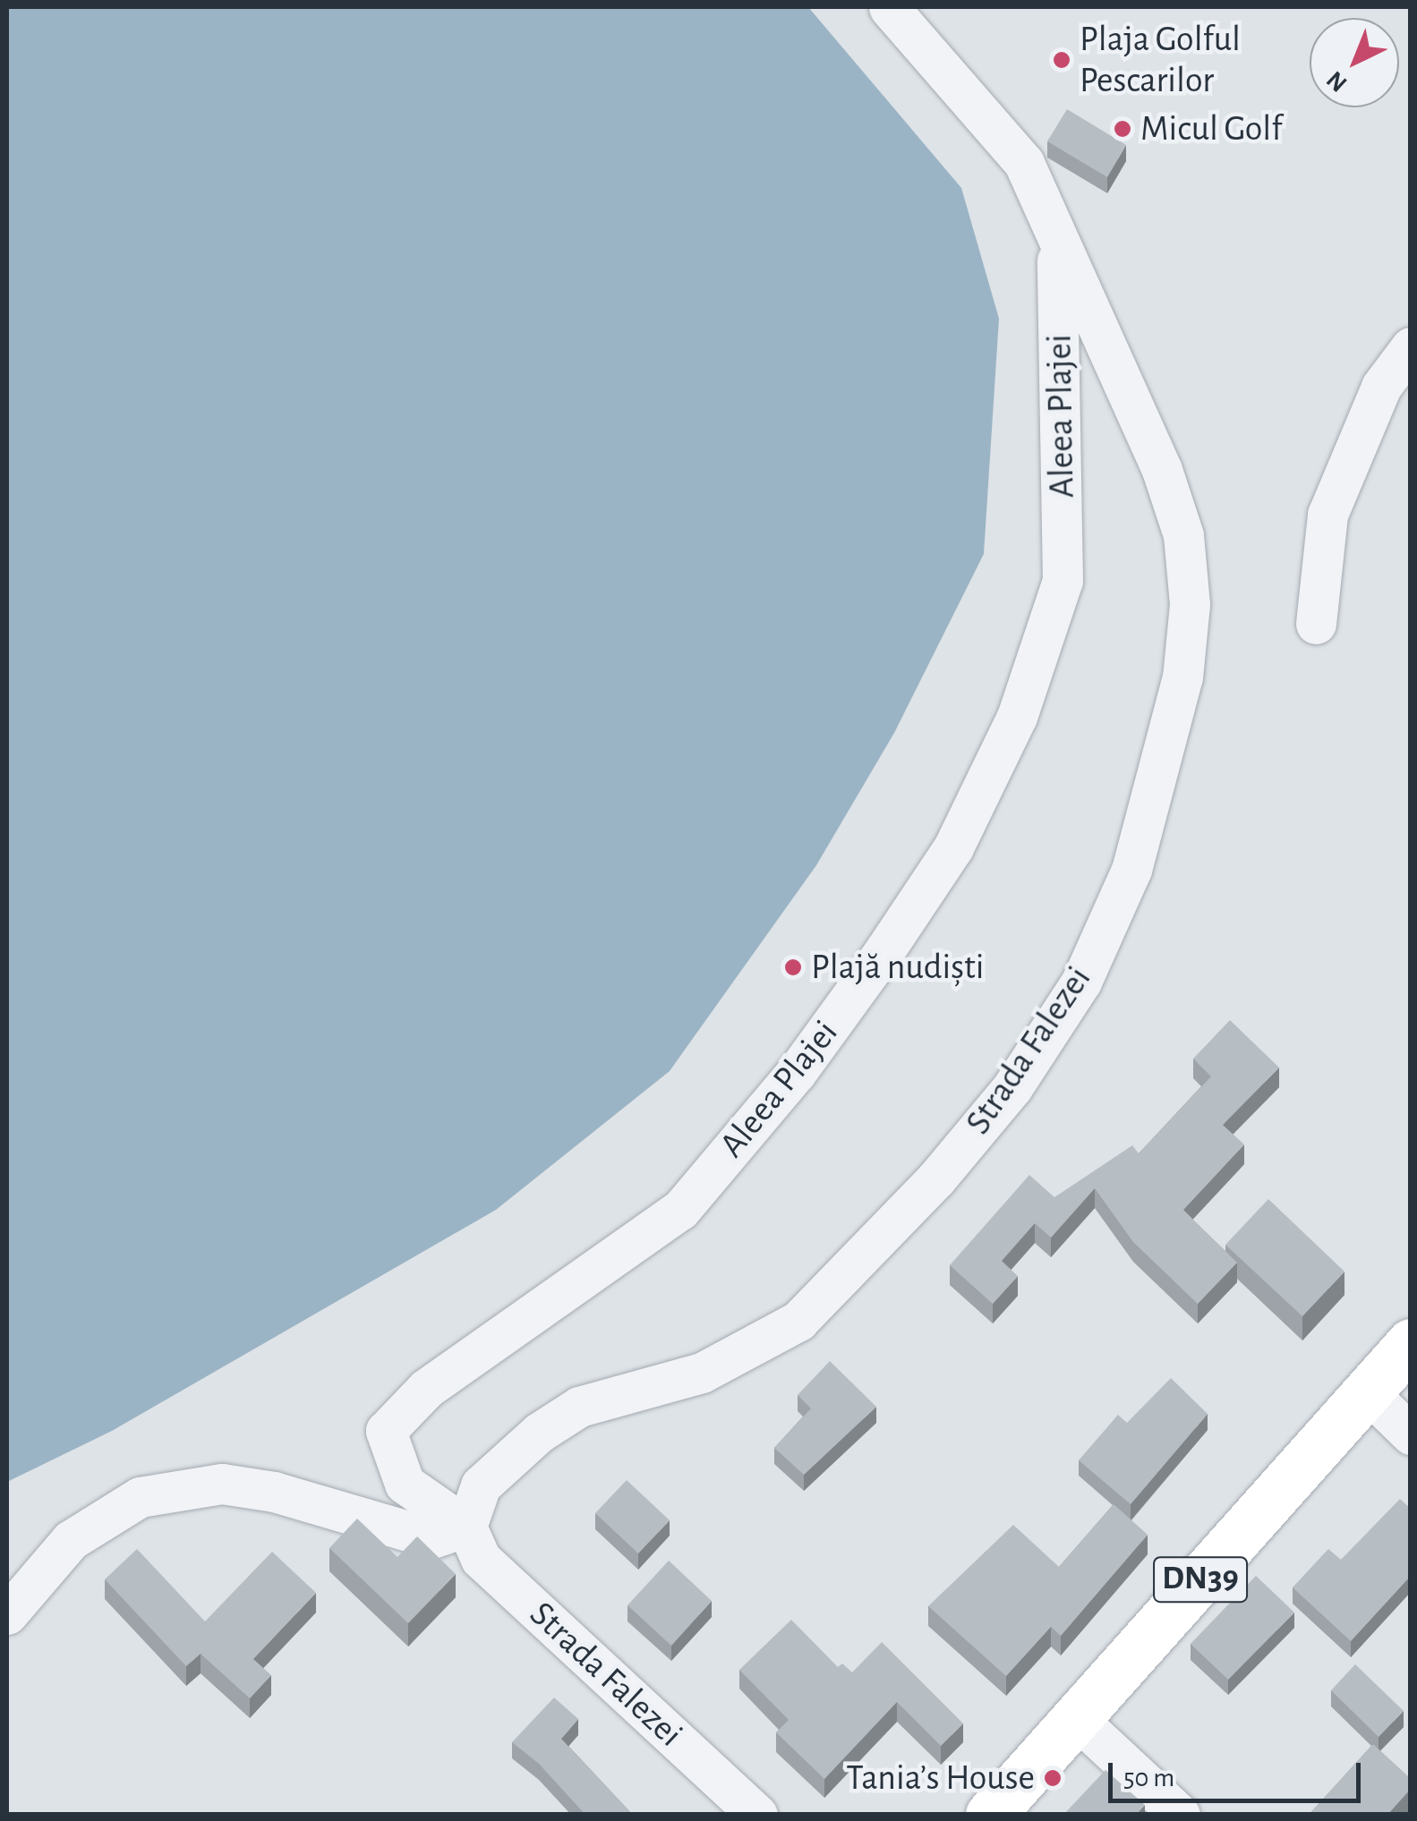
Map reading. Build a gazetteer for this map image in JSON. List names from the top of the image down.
{
  "streets": {
    "highway": ["DN39"],
    "street": ["Aleea Plajei", "Strada Falezei"]
  },
  "crossings": [
    ["Aleea Plajei", "Strada Falezei"]
  ],
  "places": [
    "Plaja Golful Pescarilor",
    "Micul Golf",
    "Plajă nudiști",
    "Tania’s House"
  ],
  "scale_bar": "50 m",
  "north": "bottom left"
}
